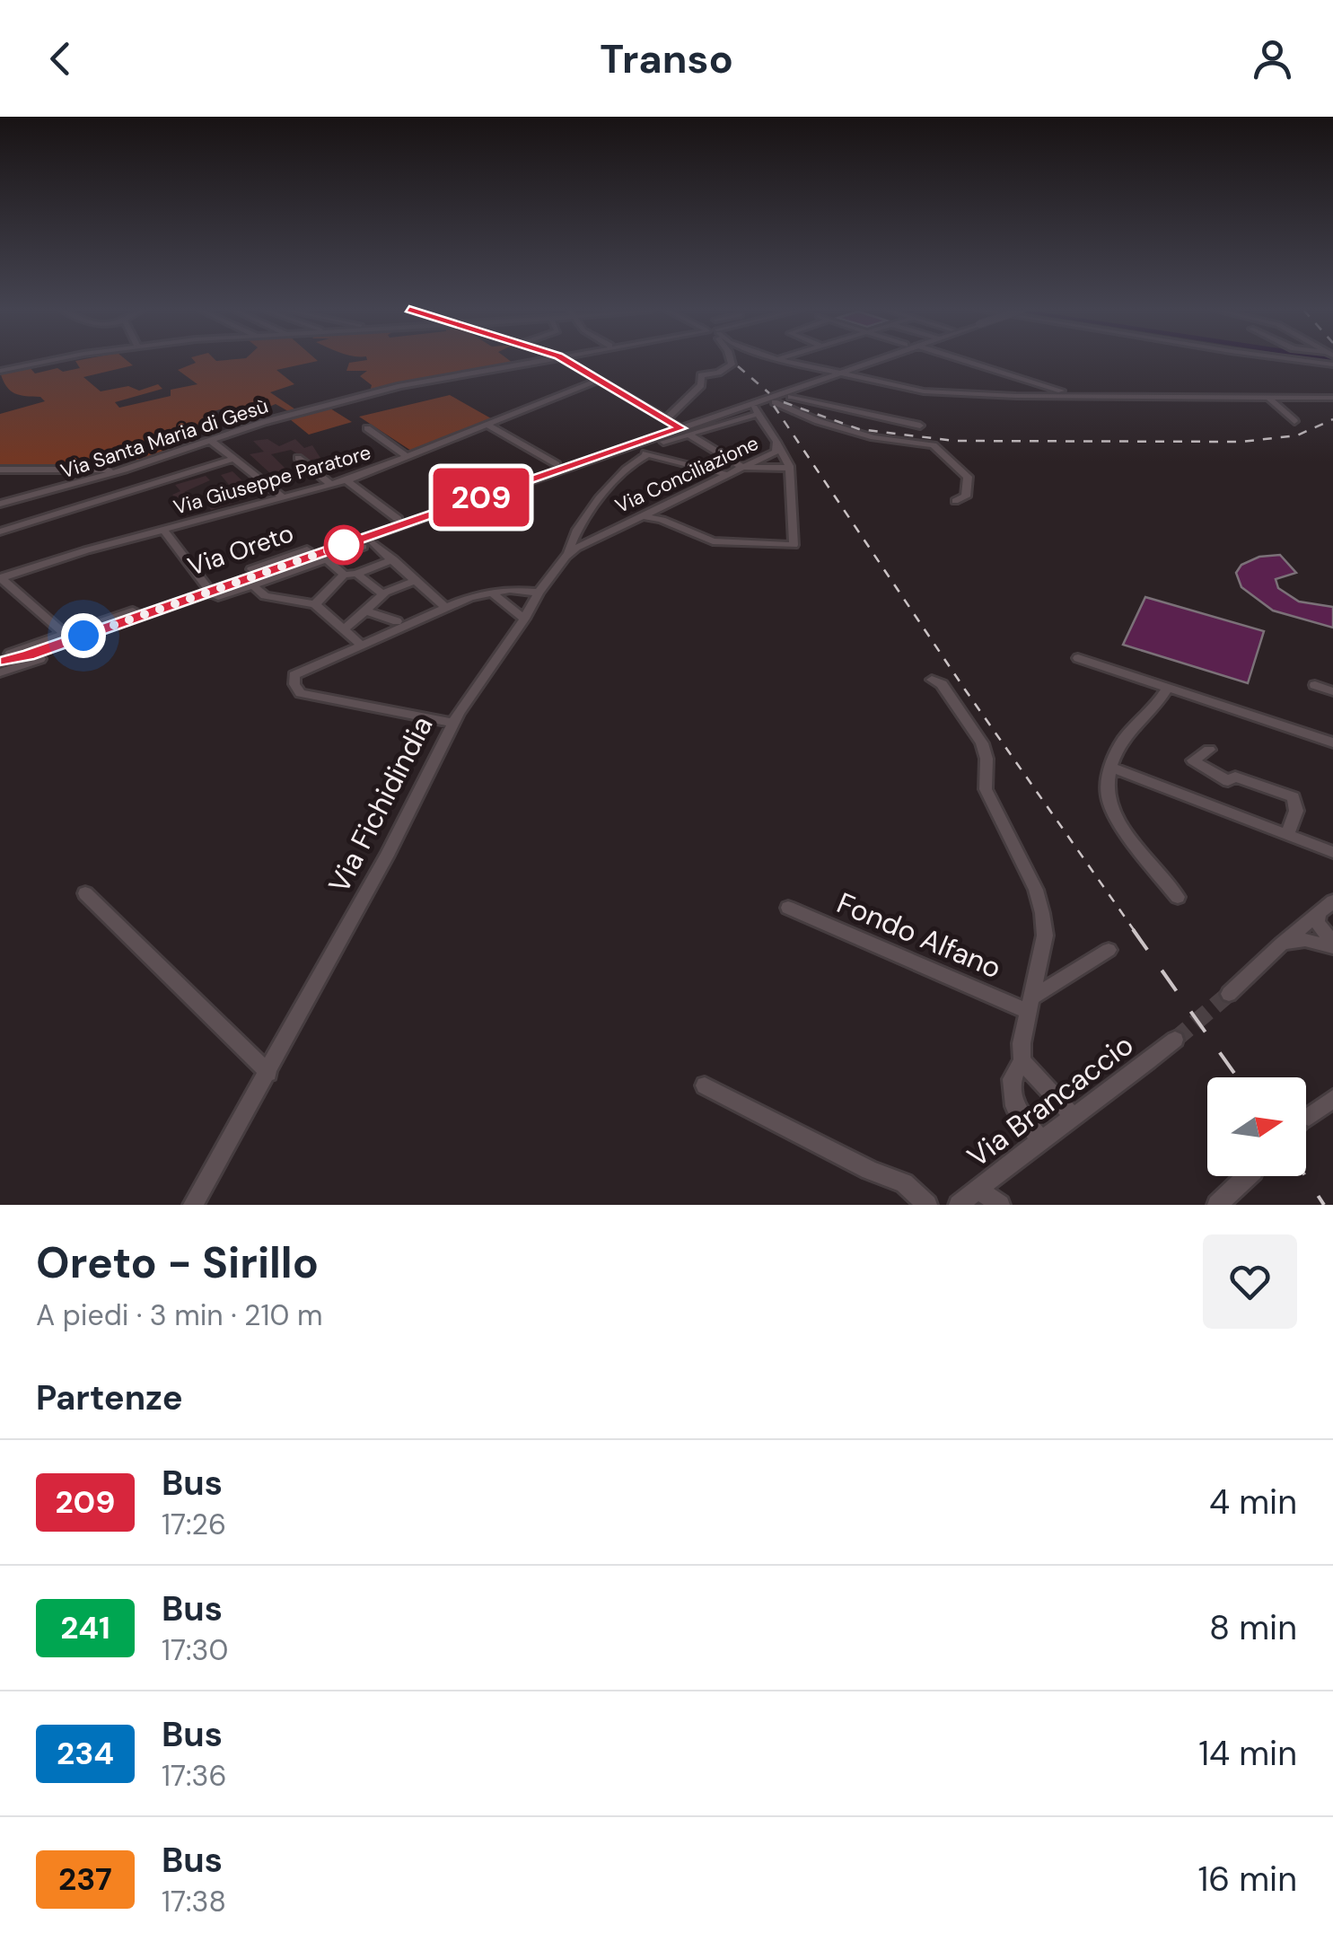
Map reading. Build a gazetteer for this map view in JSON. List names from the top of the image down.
{
  "streets": {
    "street": [
      "Via Santa Maria di Gesù",
      "Via Conciliazione",
      "Via Giuseppe Paratore",
      "Via Oreto",
      "Via Fichidindia",
      "Fondo Alfano",
      "Via Brancaccio"
    ]
  },
  "crossings": [
    ["Via Conciliazione", "Via Oreto"],
    ["Via Conciliazione", "Via Fichidindia"],
    ["Via Oreto", "Via Fichidindia"]
  ],
  "lines": ["bus line 209"],
  "north": "right",
  "page": {
    "header": "Transo",
    "on_map": "209",
    "heading": [
      ["Oreto - Sirillo", "A piedi · 3 min · 210 m"],
      "Partenze"
    ],
    "list": [
      {
        "mark": "209",
        "name": "Bus",
        "note": "17:26",
        "value": "4 min"
      },
      {
        "mark": "241",
        "name": "Bus",
        "note": "17:30",
        "value": "8 min"
      },
      {
        "mark": "234",
        "name": "Bus",
        "note": "17:36",
        "value": "14 min"
      },
      {
        "mark": "237",
        "name": "Bus",
        "note": "17:38",
        "value": "16 min"
      }
    ]
  }
}
